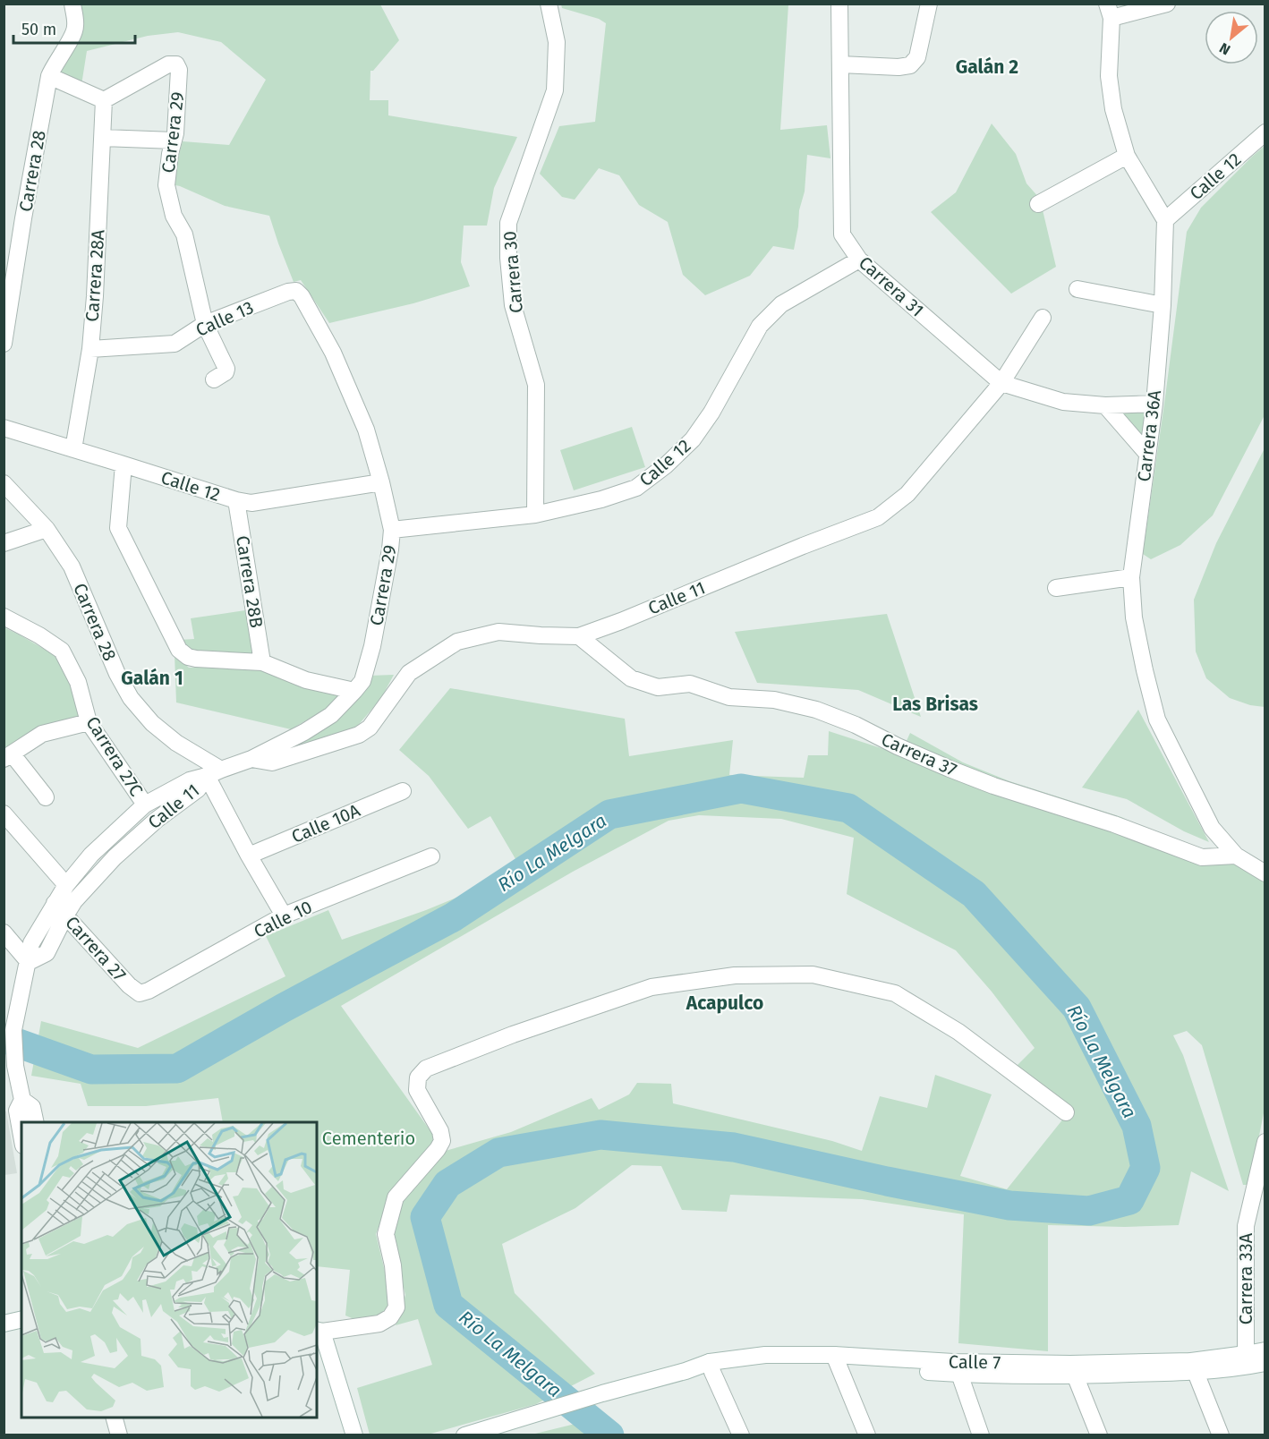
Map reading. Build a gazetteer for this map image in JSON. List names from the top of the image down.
{
  "streets": {
    "street": [
      "Carrera 29",
      "Carrera 28",
      "Calle 12",
      "Carrera 30",
      "Carrera 28A",
      "Carrera 31",
      "Calle 13",
      "Carrera 36A",
      "Carrera 28B",
      "Calle 11",
      "Carrera 37",
      "Carrera 27C",
      "Calle 10A",
      "Calle 10",
      "Carrera 27",
      "Carrera 33A",
      "Calle 7"
    ]
  },
  "crossings": [
    ["Carrera 29", "Carrera 28"],
    ["Carrera 29", "Calle 12"],
    ["Carrera 29", "Carrera 28A"],
    ["Carrera 29", "Calle 13"],
    ["Carrera 29", "Calle 11"],
    ["Carrera 28", "Calle 11"],
    ["Calle 12", "Carrera 30"],
    ["Calle 12", "Carrera 28A"],
    ["Calle 12", "Carrera 31"],
    ["Calle 12", "Carrera 36A"],
    ["Calle 12", "Carrera 28B"],
    ["Carrera 28A", "Calle 13"],
    ["Carrera 31", "Carrera 36A"],
    ["Carrera 31", "Calle 11"],
    ["Carrera 36A", "Carrera 37"],
    ["Calle 11", "Carrera 37"],
    ["Calle 11", "Carrera 27C"],
    ["Calle 11", "Carrera 27"],
    ["Calle 10", "Carrera 27"],
    ["Carrera 33A", "Calle 7"]
  ],
  "districts": [
    "Galán 2",
    "Galán 1",
    "Las Brisas",
    "Acapulco"
  ],
  "water": ["Río La Melgara"],
  "parks": ["Cementerio"],
  "scale_bar": "50 m",
  "north": "bottom left"
}
